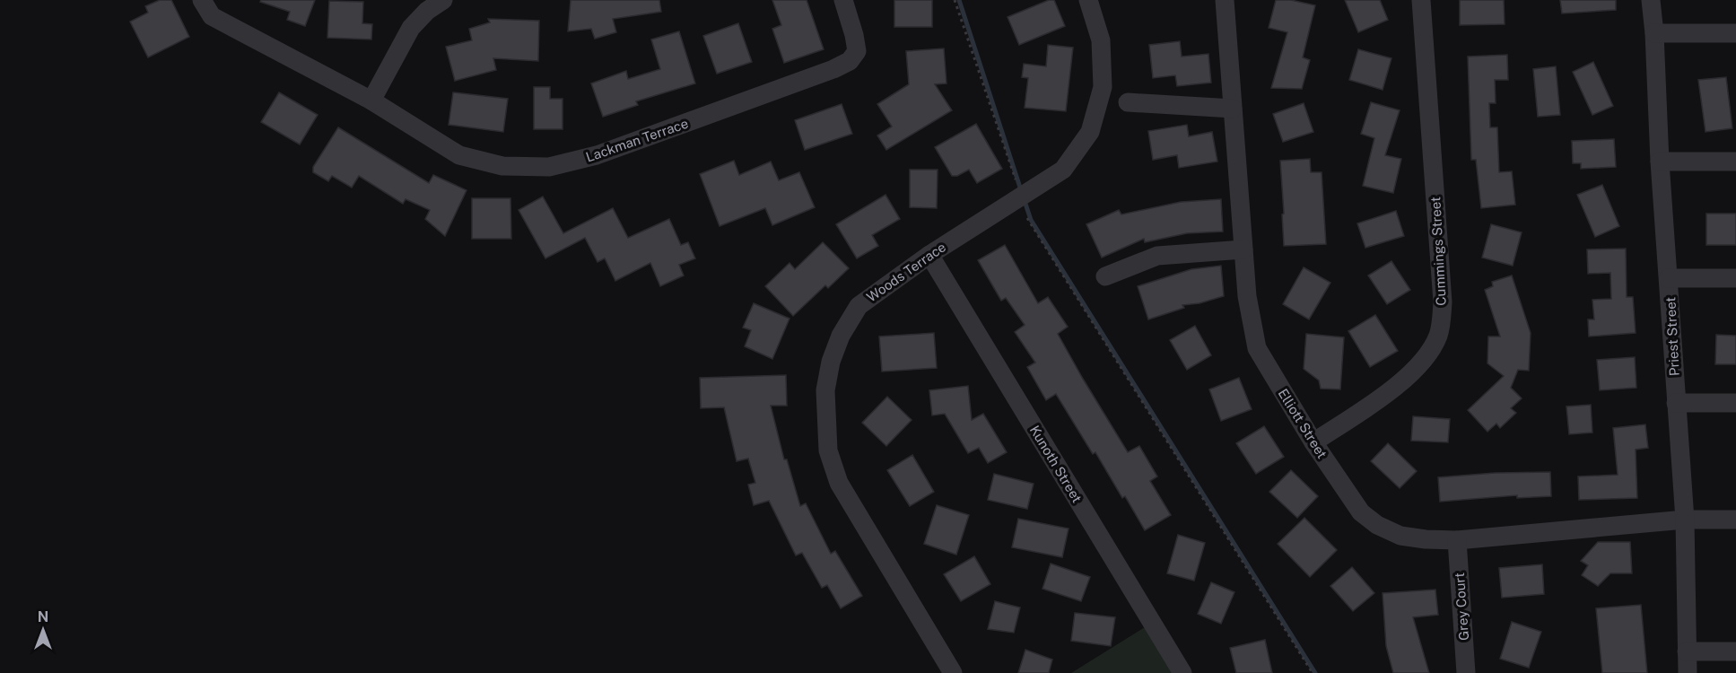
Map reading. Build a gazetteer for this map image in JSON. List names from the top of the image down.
{
  "streets": {
    "street": [
      "Lackman Terrace",
      "Cummings Street",
      "Woods Terrace",
      "Priest Street",
      "Elliott Street",
      "Kunoth Street",
      "Grey Court"
    ]
  },
  "crossings": [
    ["Cummings Street", "Elliott Street"],
    ["Woods Terrace", "Kunoth Street"],
    ["Priest Street", "Elliott Street"],
    ["Elliott Street", "Grey Court"]
  ],
  "north": "top"
}
